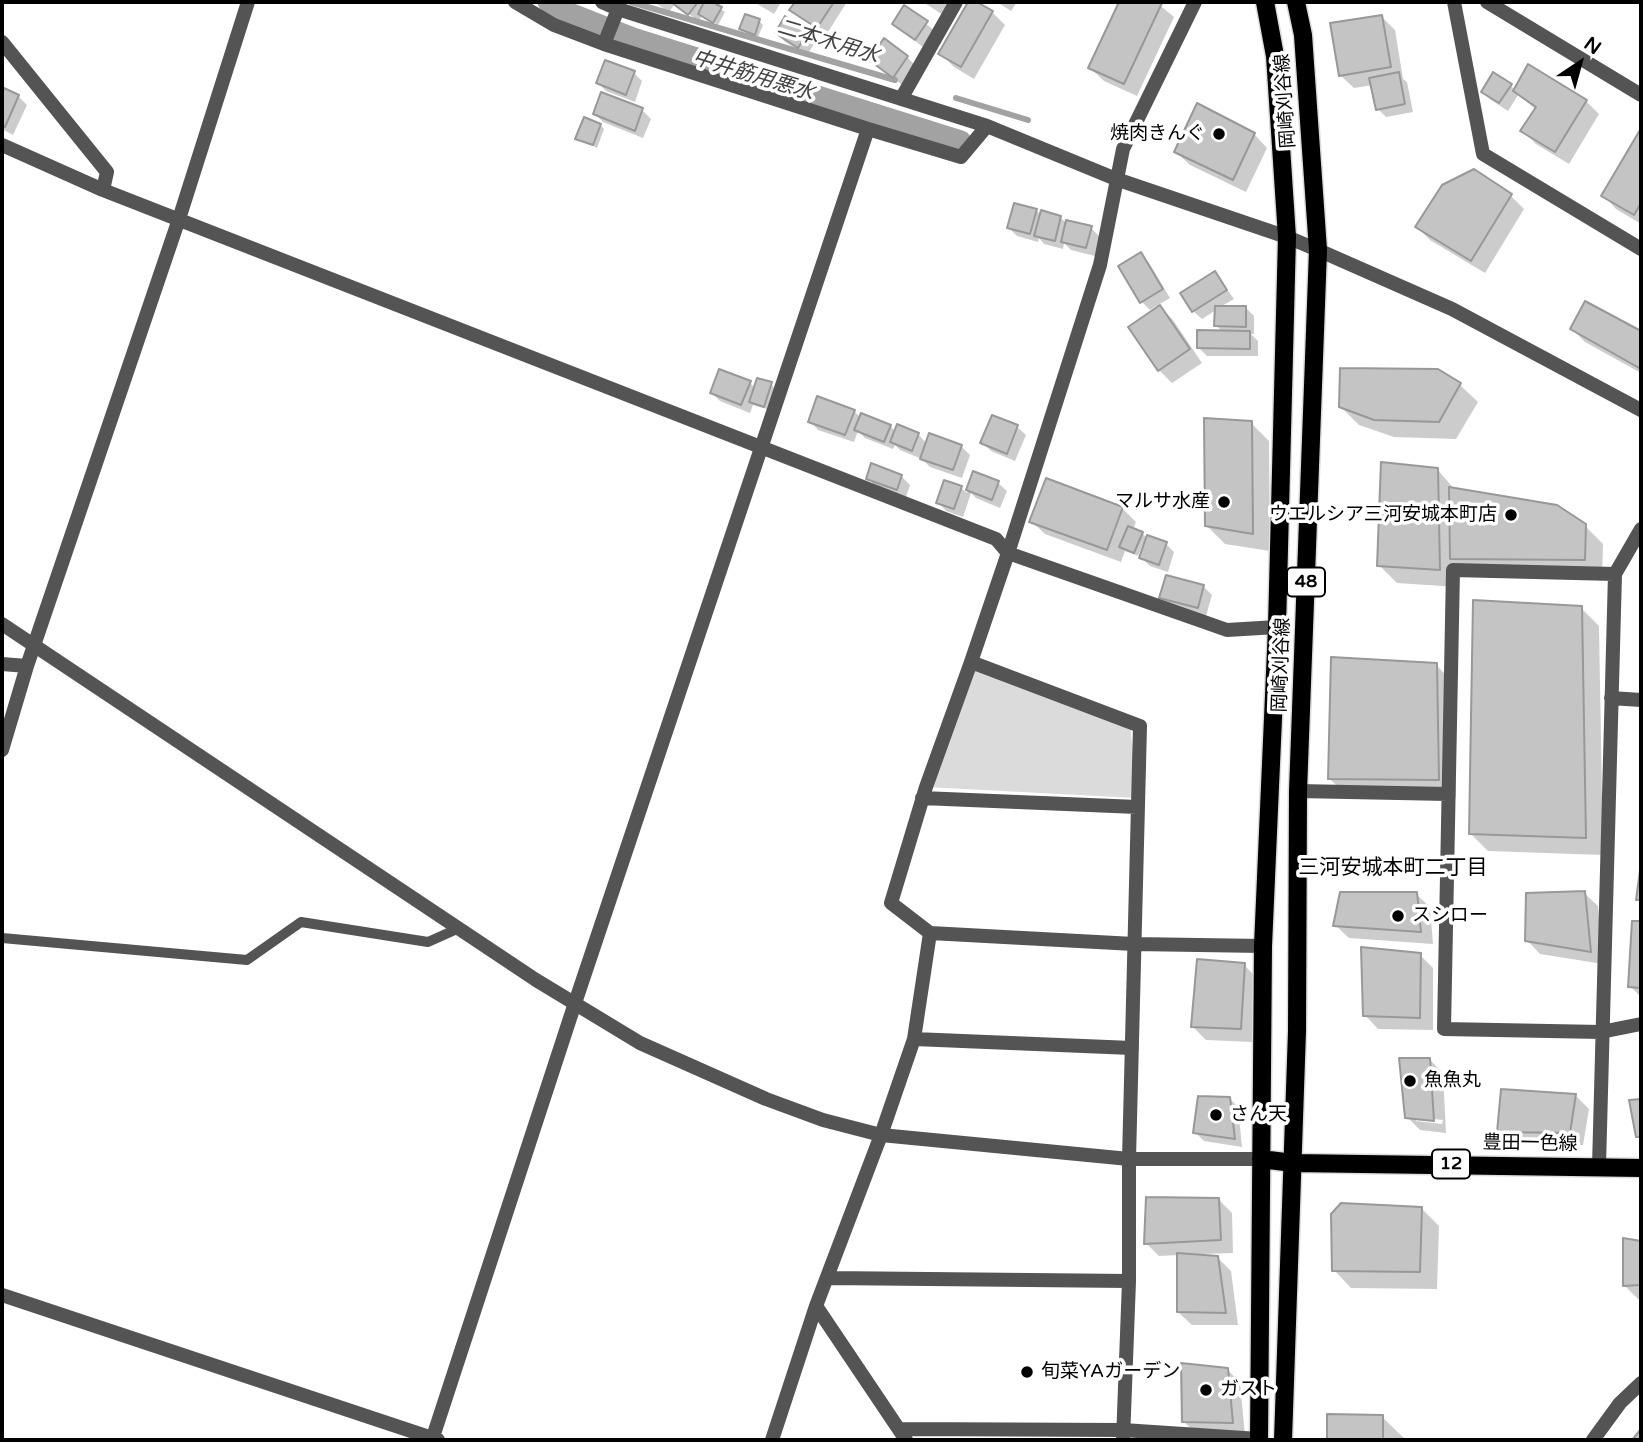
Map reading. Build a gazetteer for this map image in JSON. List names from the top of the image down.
{
  "streets": {
    "main road": [
      "岡崎刈谷線",
      "48",
      "豊田一色線",
      "12"
    ]
  },
  "crossings": [
    ["岡崎刈谷線", "豊田一色線"]
  ],
  "districts": ["三河安城本町二丁目"],
  "water": ["二本木用水", "中井筋用悪水"],
  "places": [
    "焼肉きんぐ",
    "マルサ水産",
    "ウエルシア三河安城本町店",
    "スシロー",
    "魚魚丸",
    "さん天",
    "旬菜YAガーデン",
    "ガスト"
  ],
  "north": "top right"
}
